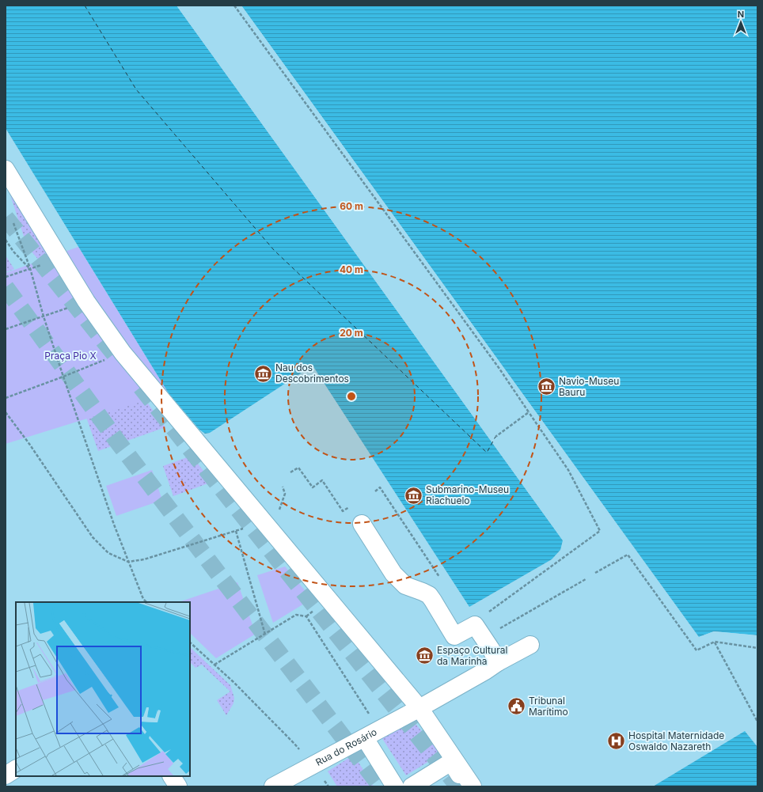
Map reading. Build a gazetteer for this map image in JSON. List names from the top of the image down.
{
  "streets": {
    "street": ["Rua do Rosário"]
  },
  "parks": ["Praça Pio X"],
  "places": {
    "museum": [
      "Nau dos Descobrimentos",
      "Navio-Museu Bauru",
      "Submarino-Museu Riachuelo",
      "Espaço Cultural da Marinha"
    ],
    "public building": ["Tribunal Marítimo"],
    "hospital": ["Hospital Maternidade Oswaldo Nazareth"]
  },
  "north": "top",
  "rings": ["60 m", "40 m", "20 m"]
}
